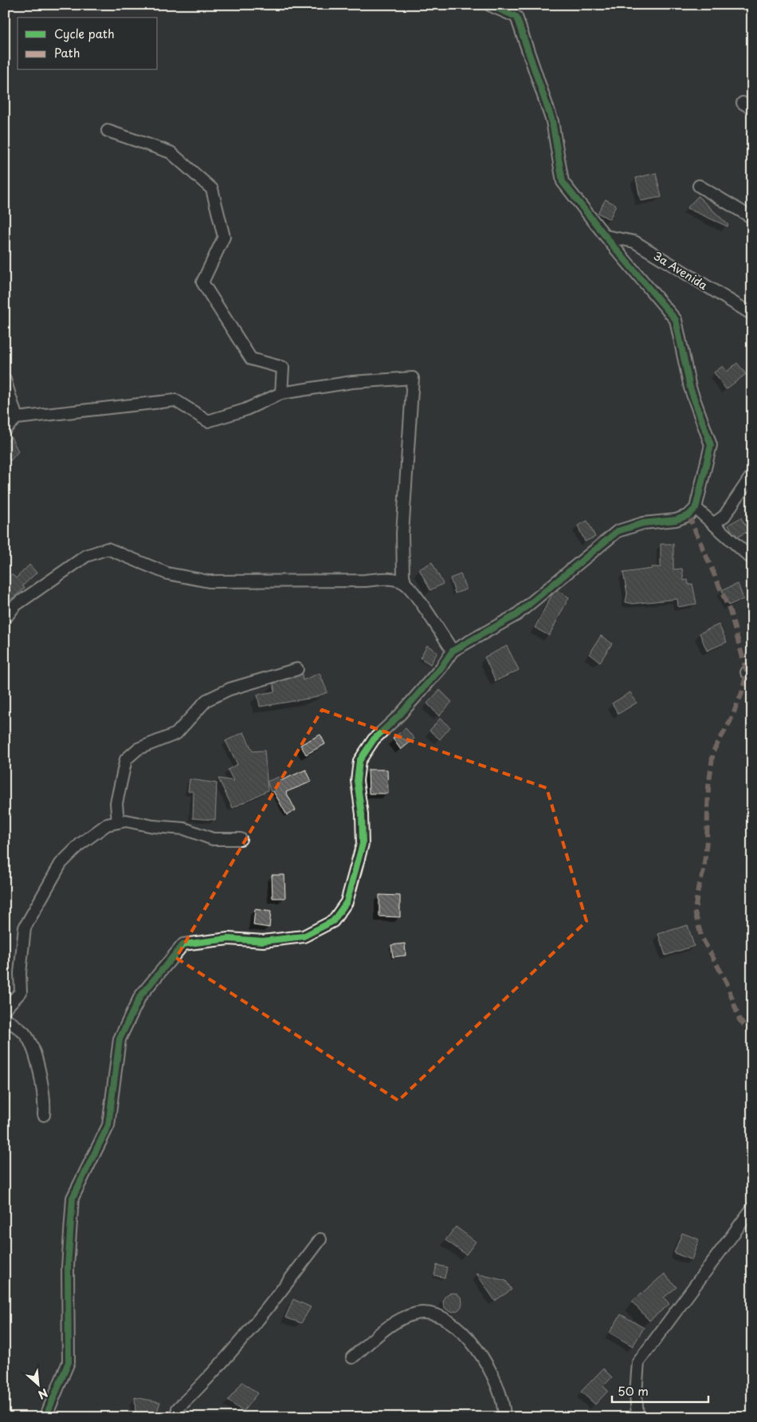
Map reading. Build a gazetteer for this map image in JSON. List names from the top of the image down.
{
  "streets": {
    "street": ["3a Avenida"]
  },
  "legend": ["Cycle path", "Path"],
  "scale_bar": "50 m",
  "north": "bottom right"
}
